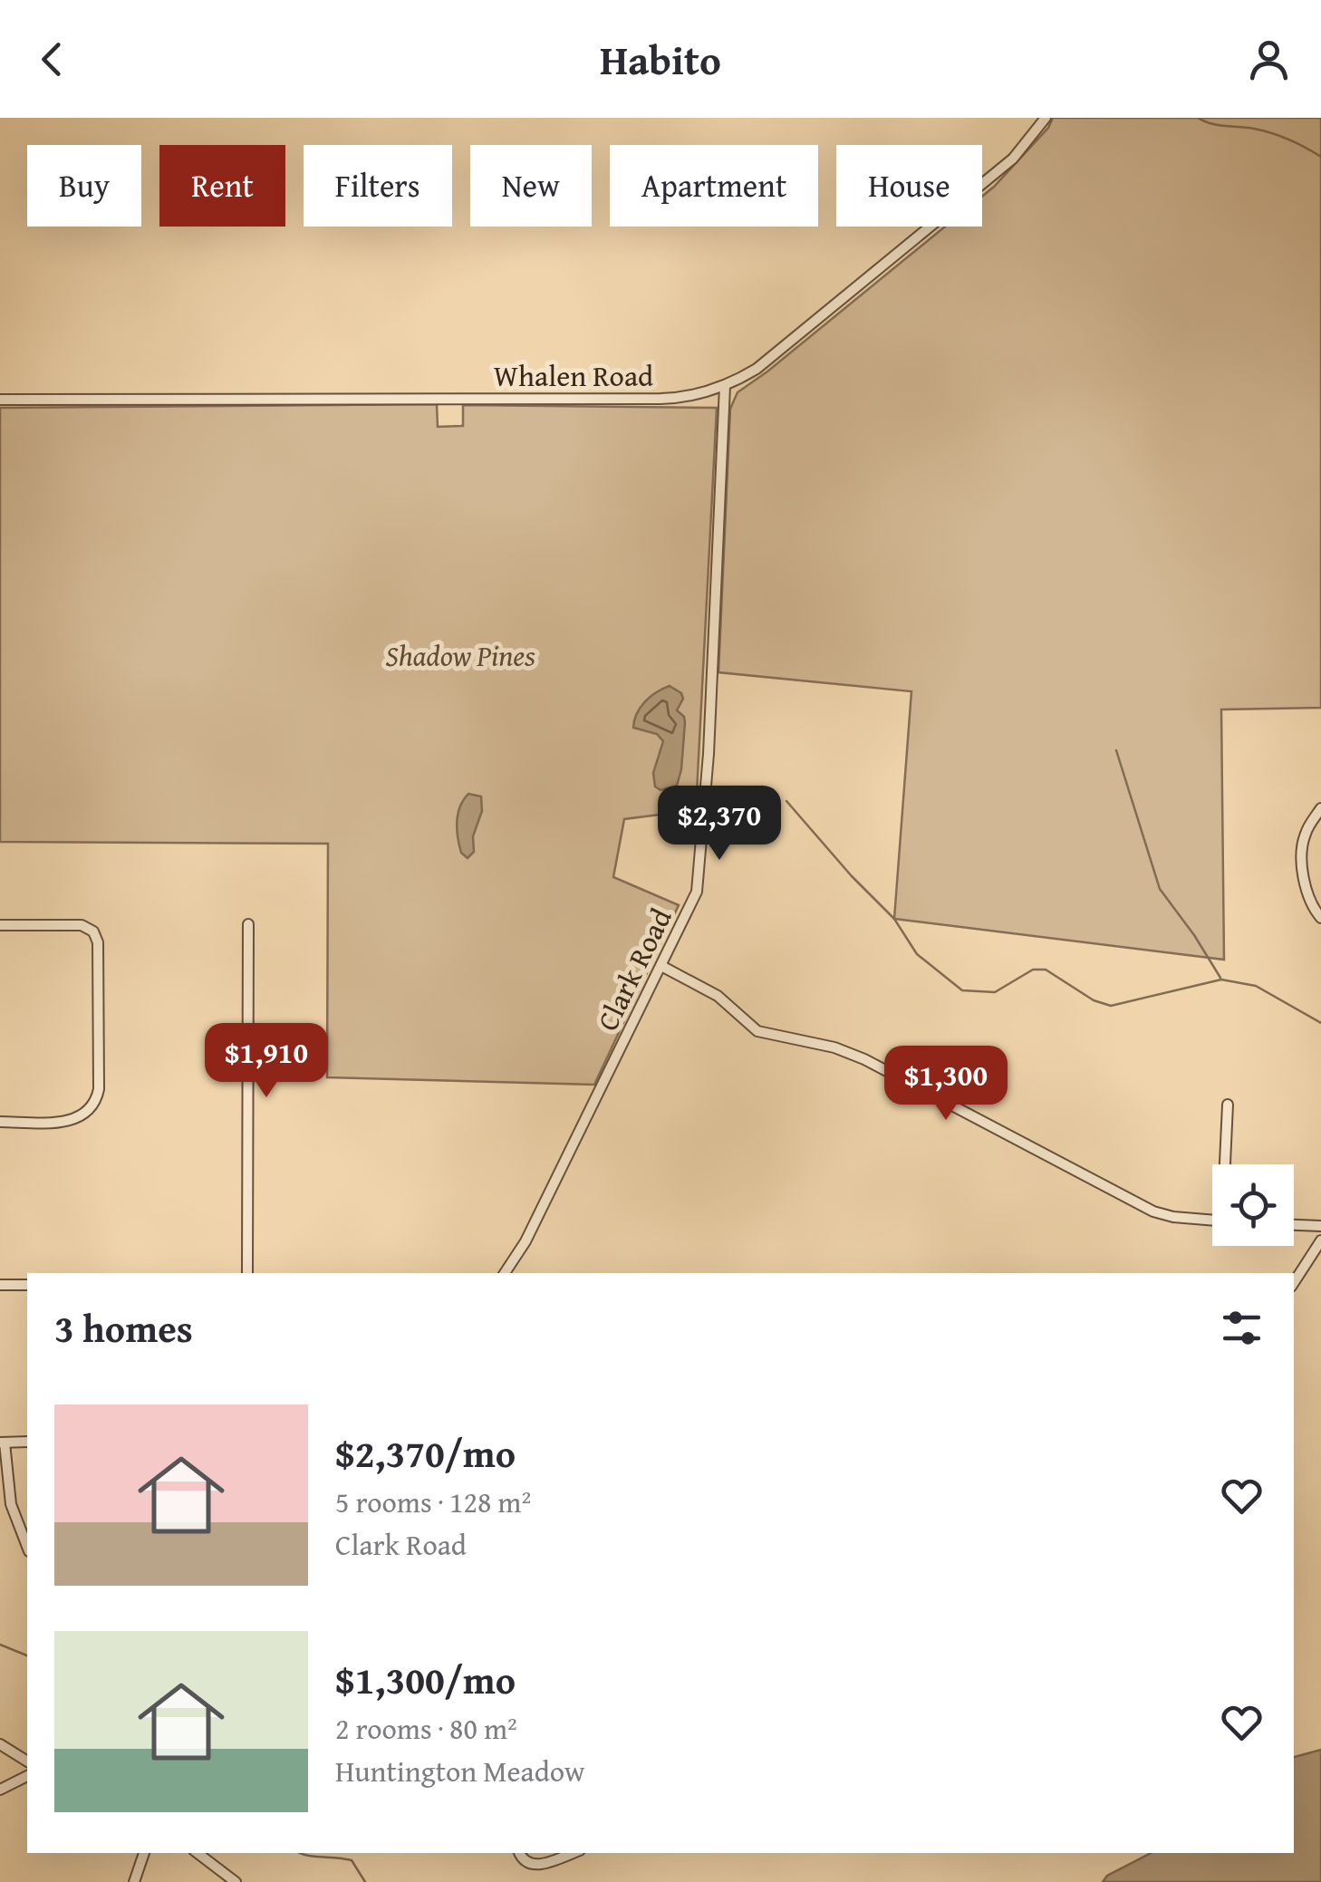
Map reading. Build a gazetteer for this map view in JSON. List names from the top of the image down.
{
  "streets": {
    "street": ["Whalen Road", "Clark Road"]
  },
  "crossings": [
    ["Whalen Road", "Clark Road"]
  ],
  "parks": ["Shadow Pines"],
  "page": {
    "header": "Habito",
    "chip": [
      "Buy",
      "Rent",
      "Filters",
      "New",
      "Apartment",
      "House"
    ],
    "price": ["$2,370", "$1,910", "$1,300"],
    "heading": "3 homes",
    "list": [
      {
        "name": "$2,370/mo",
        "note": "5 rooms · 128 m² · Clark Road"
      },
      {
        "name": "$1,300/mo",
        "note": "2 rooms · 80 m² · Huntington Meadow"
      }
    ]
  }
}
